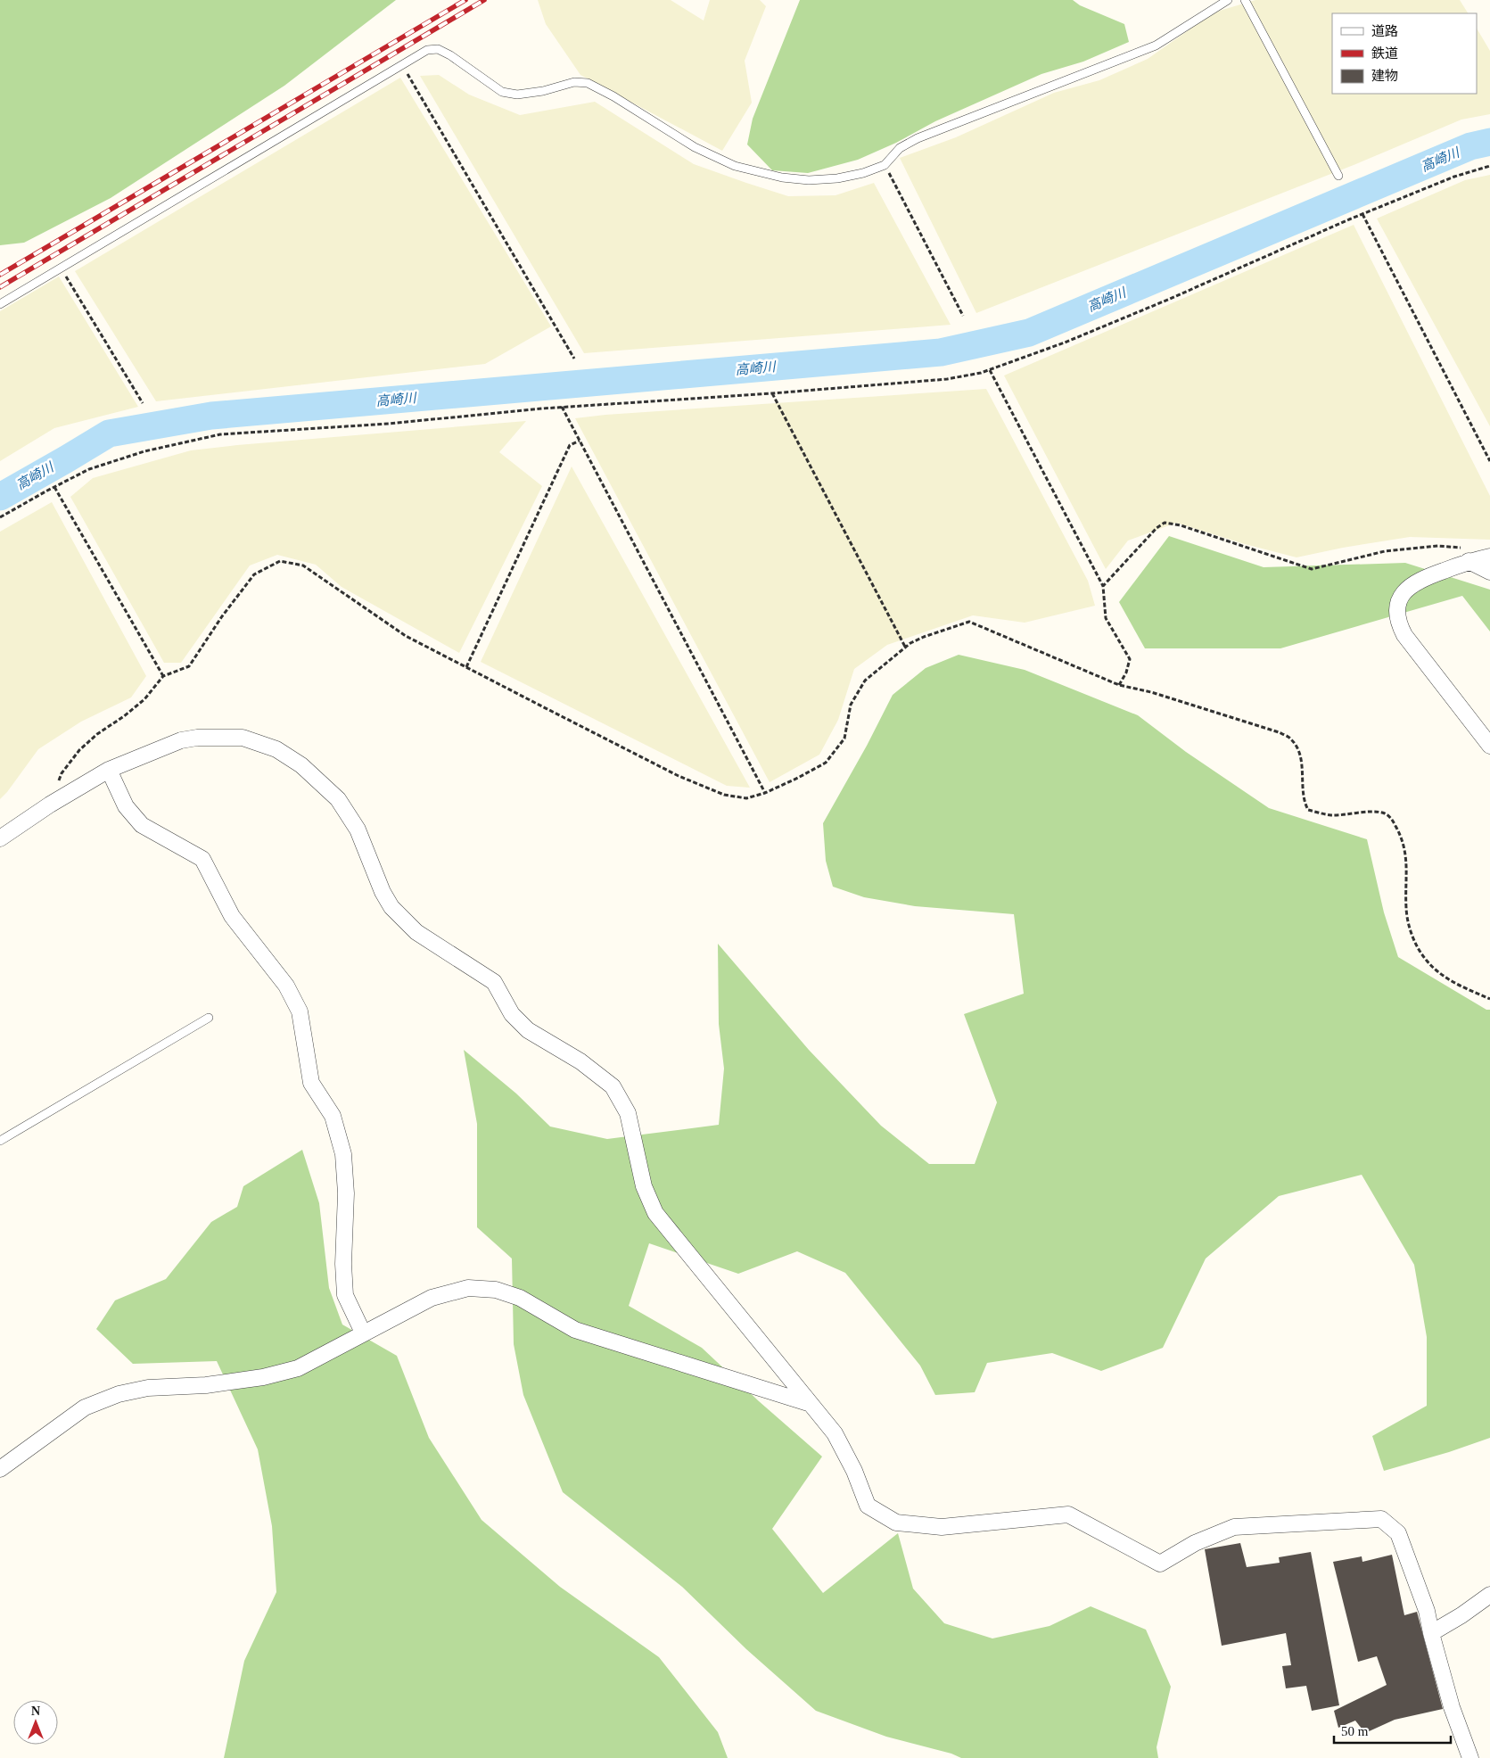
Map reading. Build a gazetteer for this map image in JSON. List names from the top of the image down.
{
  "water": ["高崎川"],
  "legend": ["道路", "鉄道", "建物"],
  "scale_bar": "50 m",
  "north": "top"
}
